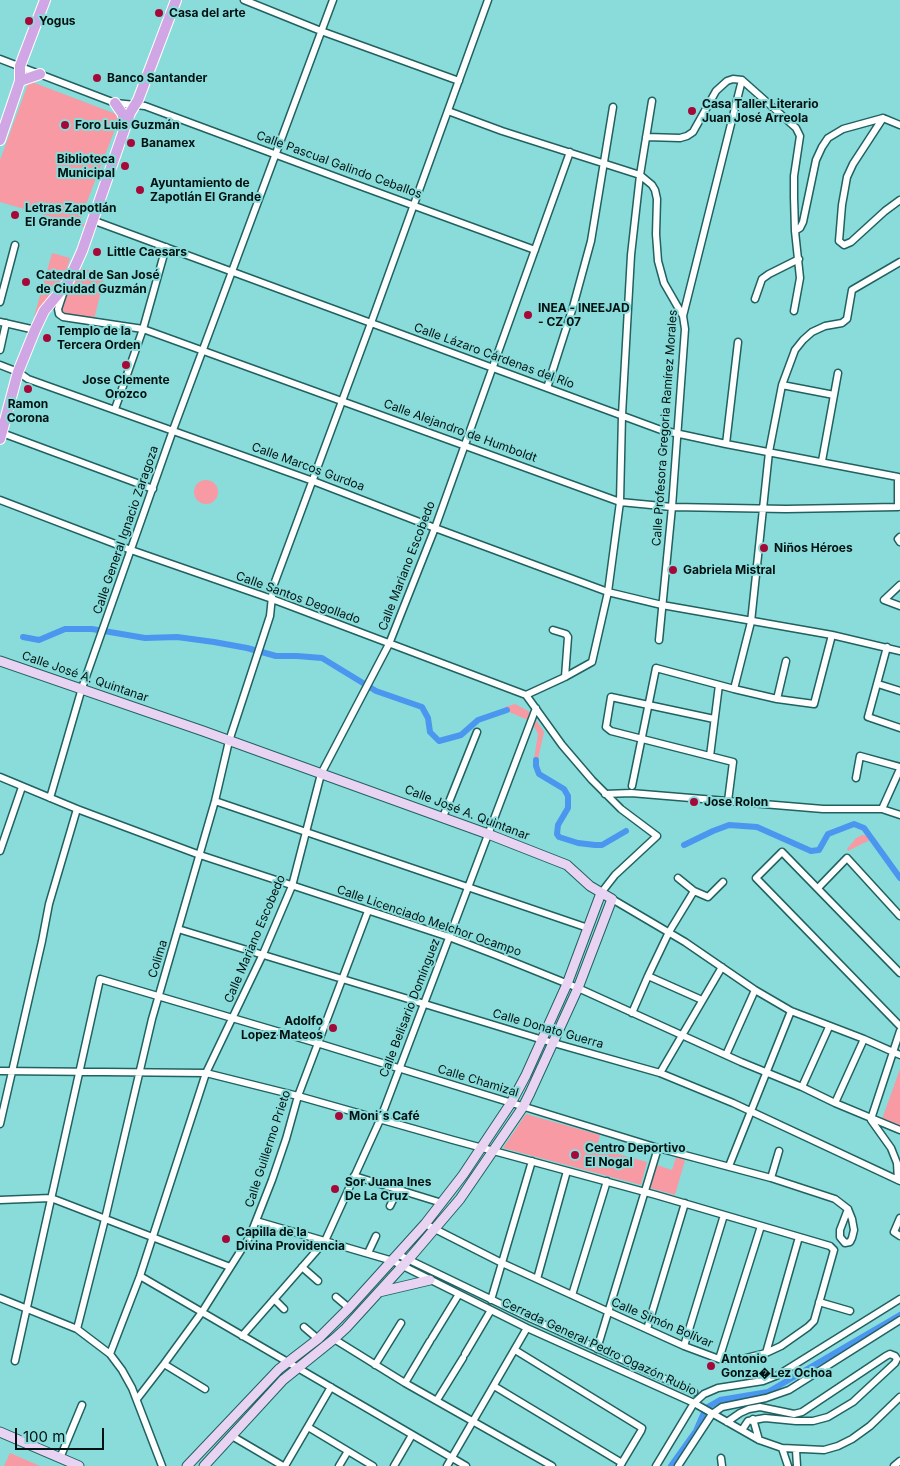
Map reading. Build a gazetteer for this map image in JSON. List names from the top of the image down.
{
  "streets": {
    "street": [
      "Calle Pascual Galindo Ceballos",
      "Calle Lázaro Cárdenas del Río",
      "Calle Profesora Gregoria Ramírez Morales",
      "Calle Alejandro de Humboldt",
      "Calle Marcos Gurdoa",
      "Calle General Ignacio Zaragoza",
      "Calle Mariano Escobedo",
      "Calle Santos Degollado",
      "Calle José A. Quintanar",
      "Calle Licenciado Melchor Ocampo",
      "Colima",
      "Calle Belisario Domínguez",
      "Calle Donato Guerra",
      "Calle Chamizal",
      "Calle Guillermo Prieto",
      "Calle Simón Bolívar",
      "Cerrada General Pedro Ogazón Rubio"
    ]
  },
  "crossings": [
    ["Calle Pascual Galindo Ceballos", "Calle General Ignacio Zaragoza"],
    ["Calle Pascual Galindo Ceballos", "Calle Mariano Escobedo"],
    ["Calle Pascual Galindo Ceballos", "Colima"],
    ["Calle Lázaro Cárdenas del Río", "Calle Profesora Gregoria Ramírez Morales"],
    ["Calle Lázaro Cárdenas del Río", "Calle Alejandro de Humboldt"],
    ["Calle Lázaro Cárdenas del Río", "Calle General Ignacio Zaragoza"],
    ["Calle Lázaro Cárdenas del Río", "Calle Mariano Escobedo"],
    ["Calle Lázaro Cárdenas del Río", "Colima"],
    ["Calle Profesora Gregoria Ramírez Morales", "Calle Alejandro de Humboldt"],
    ["Calle Profesora Gregoria Ramírez Morales", "Calle Marcos Gurdoa"],
    ["Calle Alejandro de Humboldt", "Calle General Ignacio Zaragoza"],
    ["Calle Alejandro de Humboldt", "Calle Mariano Escobedo"],
    ["Calle Alejandro de Humboldt", "Colima"],
    ["Calle Marcos Gurdoa", "Calle General Ignacio Zaragoza"],
    ["Calle Marcos Gurdoa", "Calle Mariano Escobedo"],
    ["Calle Marcos Gurdoa", "Colima"],
    ["Calle General Ignacio Zaragoza", "Calle Santos Degollado"],
    ["Calle General Ignacio Zaragoza", "Calle José A. Quintanar"],
    ["Calle General Ignacio Zaragoza", "Calle Licenciado Melchor Ocampo"],
    ["Calle Mariano Escobedo", "Calle Santos Degollado"],
    ["Calle Mariano Escobedo", "Calle José A. Quintanar"],
    ["Calle Mariano Escobedo", "Calle Licenciado Melchor Ocampo"],
    ["Calle Mariano Escobedo", "Calle Donato Guerra"],
    ["Calle Mariano Escobedo", "Calle Chamizal"],
    ["Calle Santos Degollado", "Colima"],
    ["Calle José A. Quintanar", "Colima"],
    ["Calle José A. Quintanar", "Calle Belisario Domínguez"],
    ["Calle Licenciado Melchor Ocampo", "Colima"],
    ["Calle Licenciado Melchor Ocampo", "Calle Belisario Domínguez"],
    ["Calle Licenciado Melchor Ocampo", "Calle Guillermo Prieto"],
    ["Colima", "Calle Donato Guerra"],
    ["Colima", "Calle Chamizal"],
    ["Calle Belisario Domínguez", "Calle Donato Guerra"],
    ["Calle Belisario Domínguez", "Calle Chamizal"],
    ["Calle Belisario Domínguez", "Cerrada General Pedro Ogazón Rubio"],
    ["Calle Donato Guerra", "Calle Guillermo Prieto"],
    ["Calle Chamizal", "Calle Guillermo Prieto"],
    ["Calle Guillermo Prieto", "Cerrada General Pedro Ogazón Rubio"]
  ],
  "places": [
    "Casa del arte",
    "Yogus",
    "Banco Santander",
    "Casa Taller Literario Juan José Arreola",
    "Foro Luis Guzmán",
    "Banamex",
    "Biblioteca Municipal",
    "Ayuntamiento de Zapotlán El Grande",
    "Letras Zapotlán El Grande",
    "Little Caesars",
    "Catedral de San José de Ciudad Guzmán",
    "INEA - INEEJAD - CZ 07",
    "Templo de la Tercera Orden",
    "Jose Clemente Orozco",
    "Ramon Corona",
    "Niños Héroes",
    "Gabriela Mistral",
    "Jose Rolon",
    "Adolfo Lopez Mateos",
    "Moni´s Café",
    "Centro Deportivo El Nogal",
    "Sor Juana Ines De La Cruz",
    "Capilla de la Divina Providencia",
    "Antonio Gonza�Lez Ochoa"
  ],
  "scale_bar": "100 m"
}
